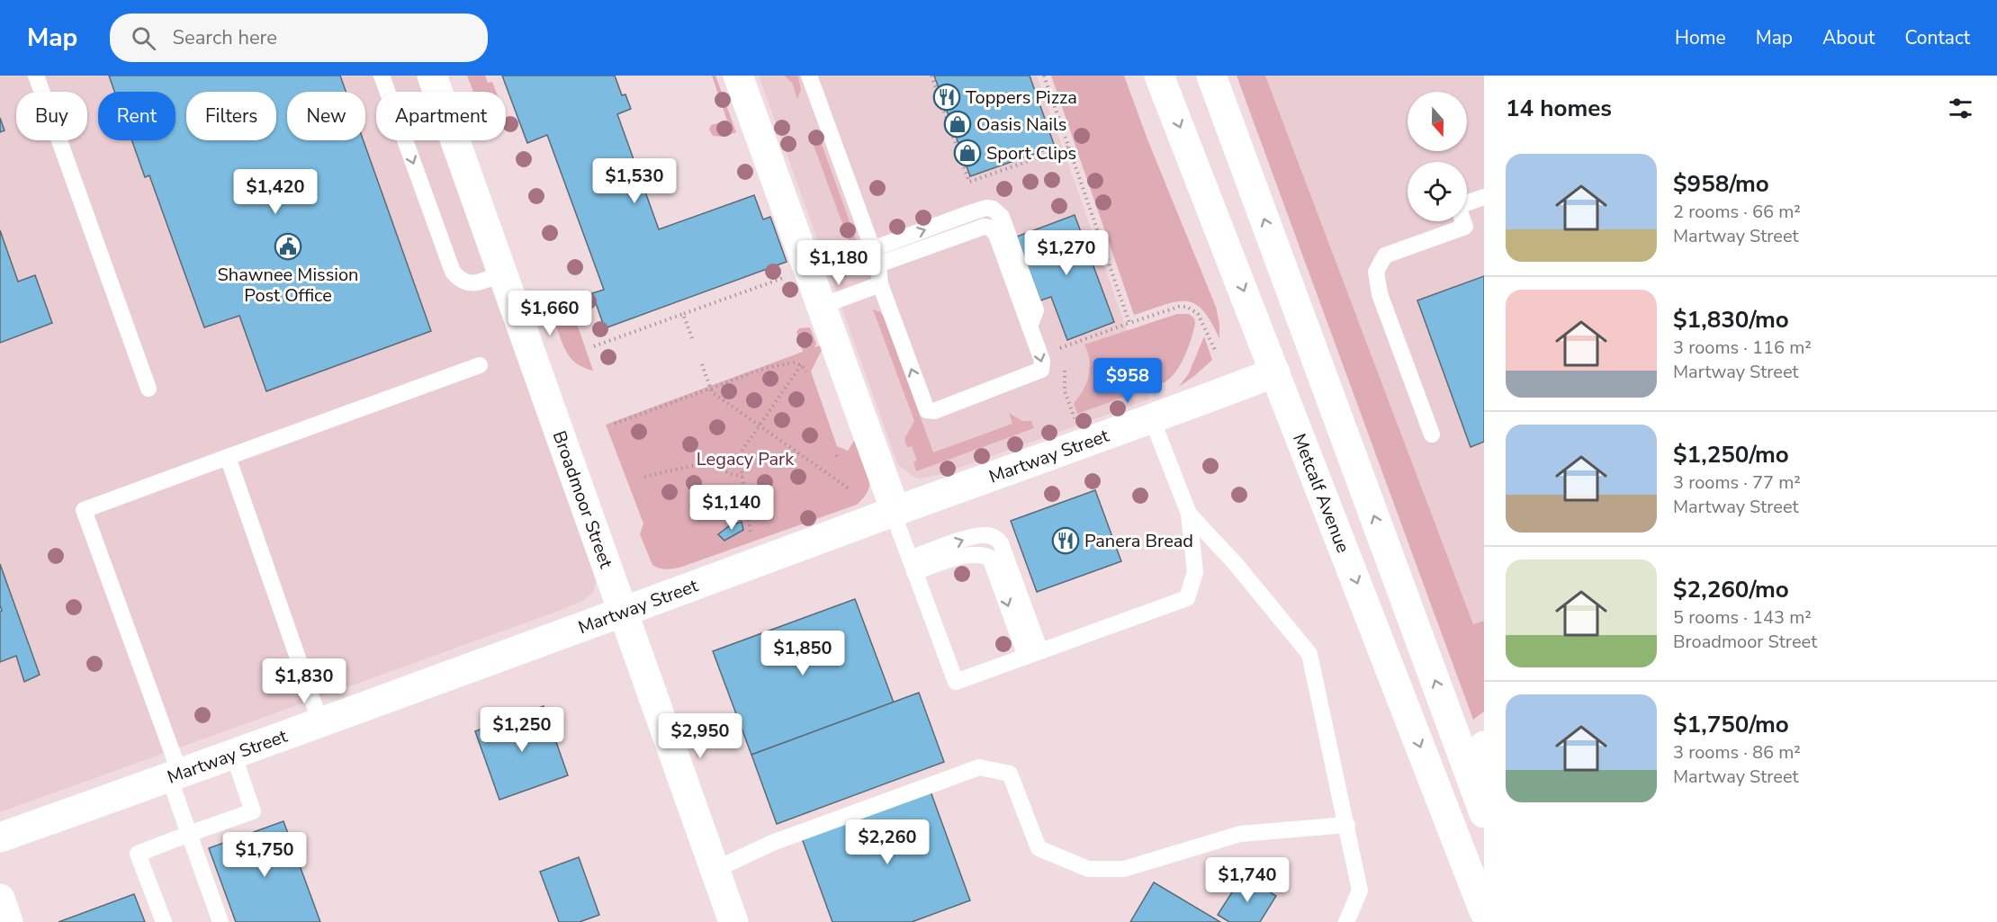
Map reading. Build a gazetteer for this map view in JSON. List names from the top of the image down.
{
  "streets": {
    "main road": ["Martway Street", "Metcalf Avenue", "Broadmoor Street"]
  },
  "crossings": [
    ["Martway Street", "Metcalf Avenue"],
    ["Martway Street", "Broadmoor Street"]
  ],
  "parks": ["Legacy Park"],
  "places": {
    "restaurant": ["Toppers Pizza", "Panera Bread"],
    "shop": ["Oasis Nails", "Sport Clips"],
    "public building": ["Shawnee Mission Post Office"]
  },
  "north": "bottom",
  "page": {
    "header": "Map",
    "search": "Search here",
    "nav": [
      "Home",
      "Map",
      "About",
      "Contact"
    ],
    "heading": "14 homes",
    "chip": [
      "Buy",
      "Rent",
      "Filters",
      "New",
      "Apartment"
    ],
    "list": [
      {
        "name": "$958/mo",
        "note": "2 rooms · 66 m² · Martway Street"
      },
      {
        "name": "$1,830/mo",
        "note": "3 rooms · 116 m² · Martway Street"
      },
      {
        "name": "$1,250/mo",
        "note": "3 rooms · 77 m² · Martway Street"
      },
      {
        "name": "$2,260/mo",
        "note": "5 rooms · 143 m² · Broadmoor Street"
      },
      {
        "name": "$1,750/mo",
        "note": "3 rooms · 86 m² · Martway Street"
      }
    ],
    "price": [
      "$1,530",
      "$1,420",
      "$1,270",
      "$1,180",
      "$1,660",
      "$958",
      "$1,140",
      "$1,850",
      "$1,830",
      "$1,250",
      "$2,950",
      "$2,260",
      "$1,750",
      "$1,740"
    ]
  }
}
